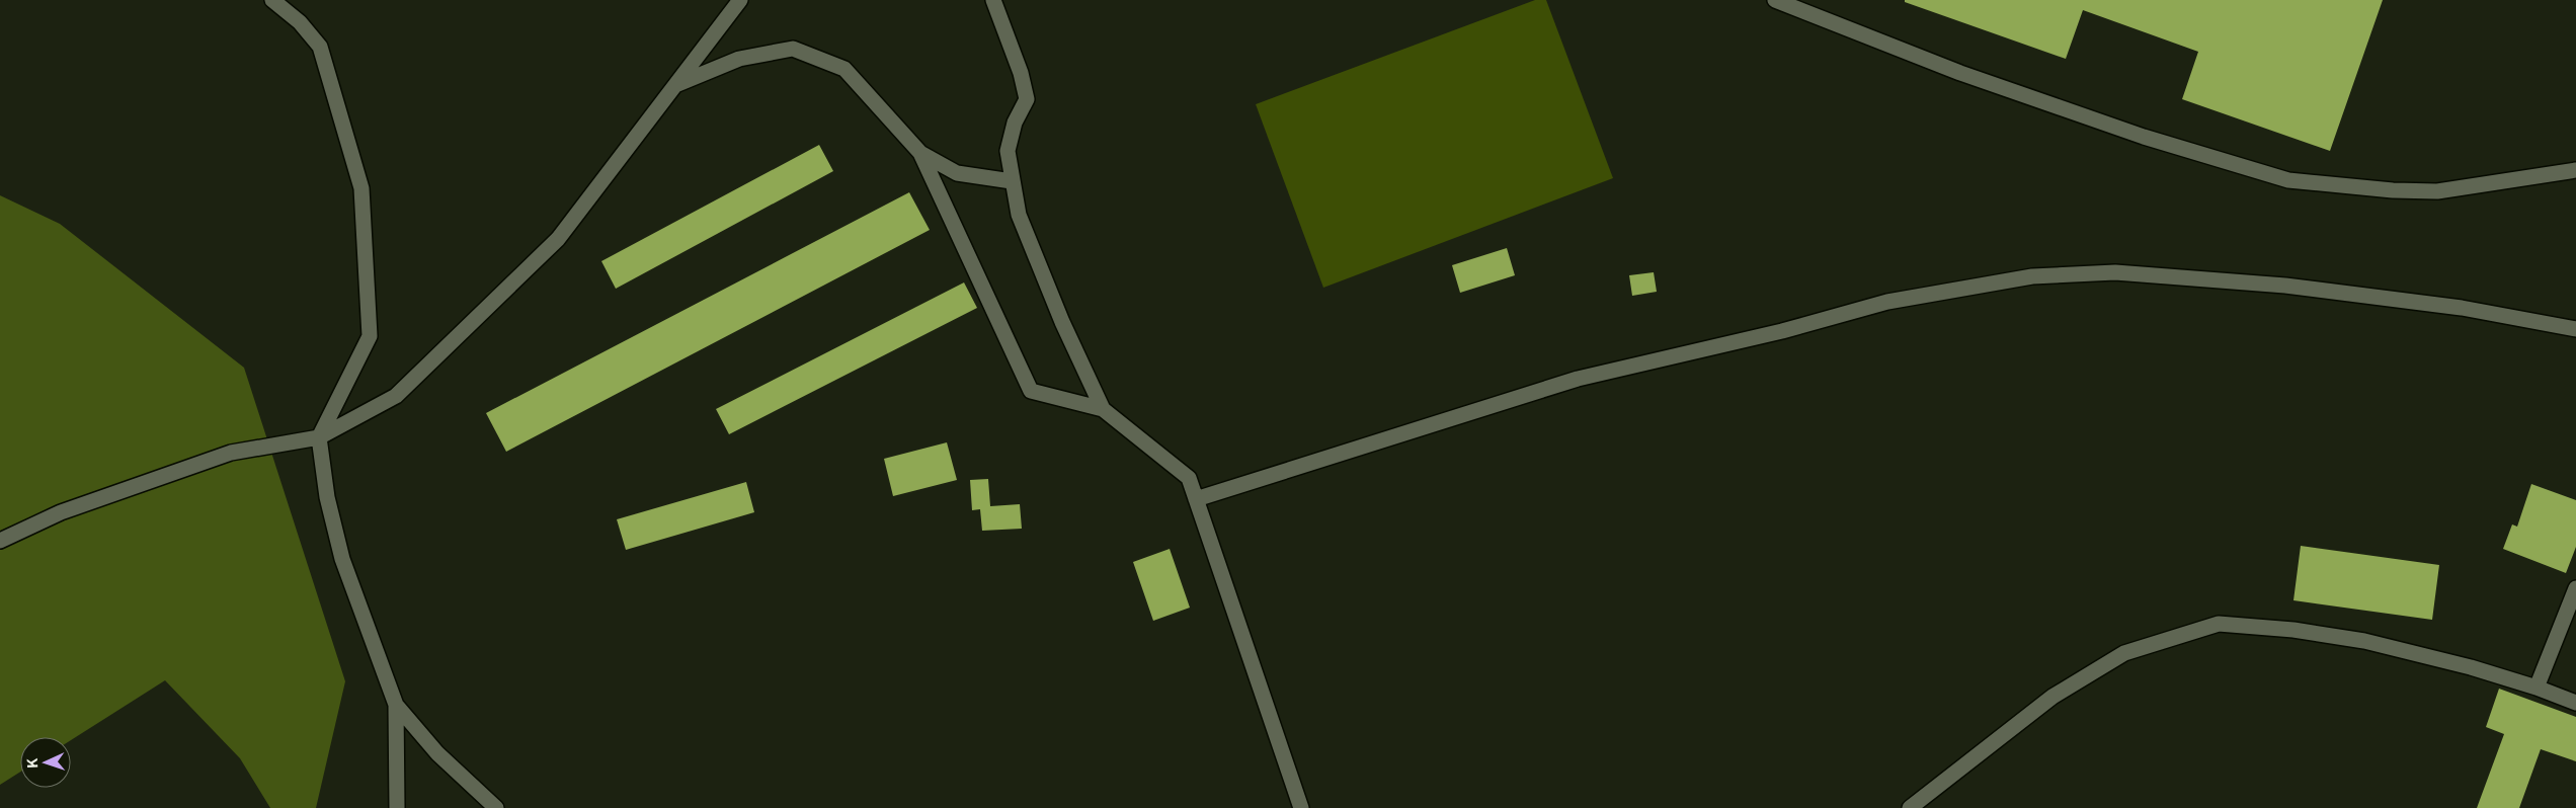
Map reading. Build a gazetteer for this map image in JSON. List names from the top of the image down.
{
  "north": "left"
}
